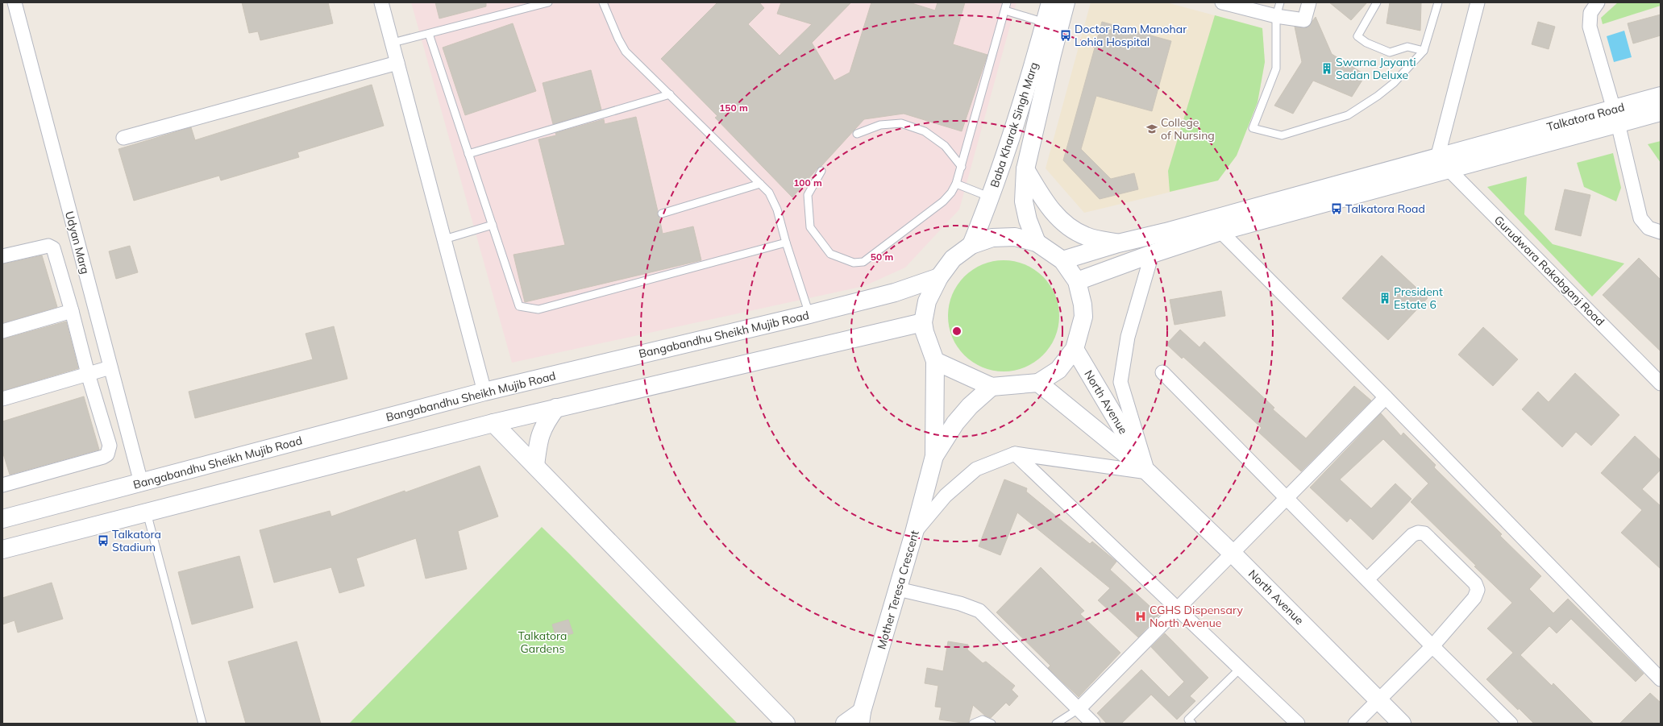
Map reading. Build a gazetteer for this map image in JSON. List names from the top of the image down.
{
  "streets": {
    "main road": [
      "Talkatora Road",
      "Baba Kharak Singh Marg",
      "Bangabandhu Sheikh Mujib Road",
      "North Avenue",
      "Mother Teresa Crescent"
    ],
    "street": ["Udyan Marg", "Gurudwara Rakabganj Road"]
  },
  "crossings": [
    ["Talkatora Road", "Gurudwara Rakabganj Road"],
    ["Udyan Marg", "Bangabandhu Sheikh Mujib Road"]
  ],
  "parks": ["Talkatora Gardens"],
  "places": {
    "bus stop": ["Doctor Ram Manohar Lohia Hospital", "Talkatora Road", "Talkatora Stadium"],
    "building": ["Swarna Jayanti Sadan Deluxe", "President Estate 6"],
    "school or university": ["College of Nursing"],
    "hospital": ["CGHS Dispensary North Avenue"]
  },
  "rings": ["150 m", "100 m", "50 m"]
}
